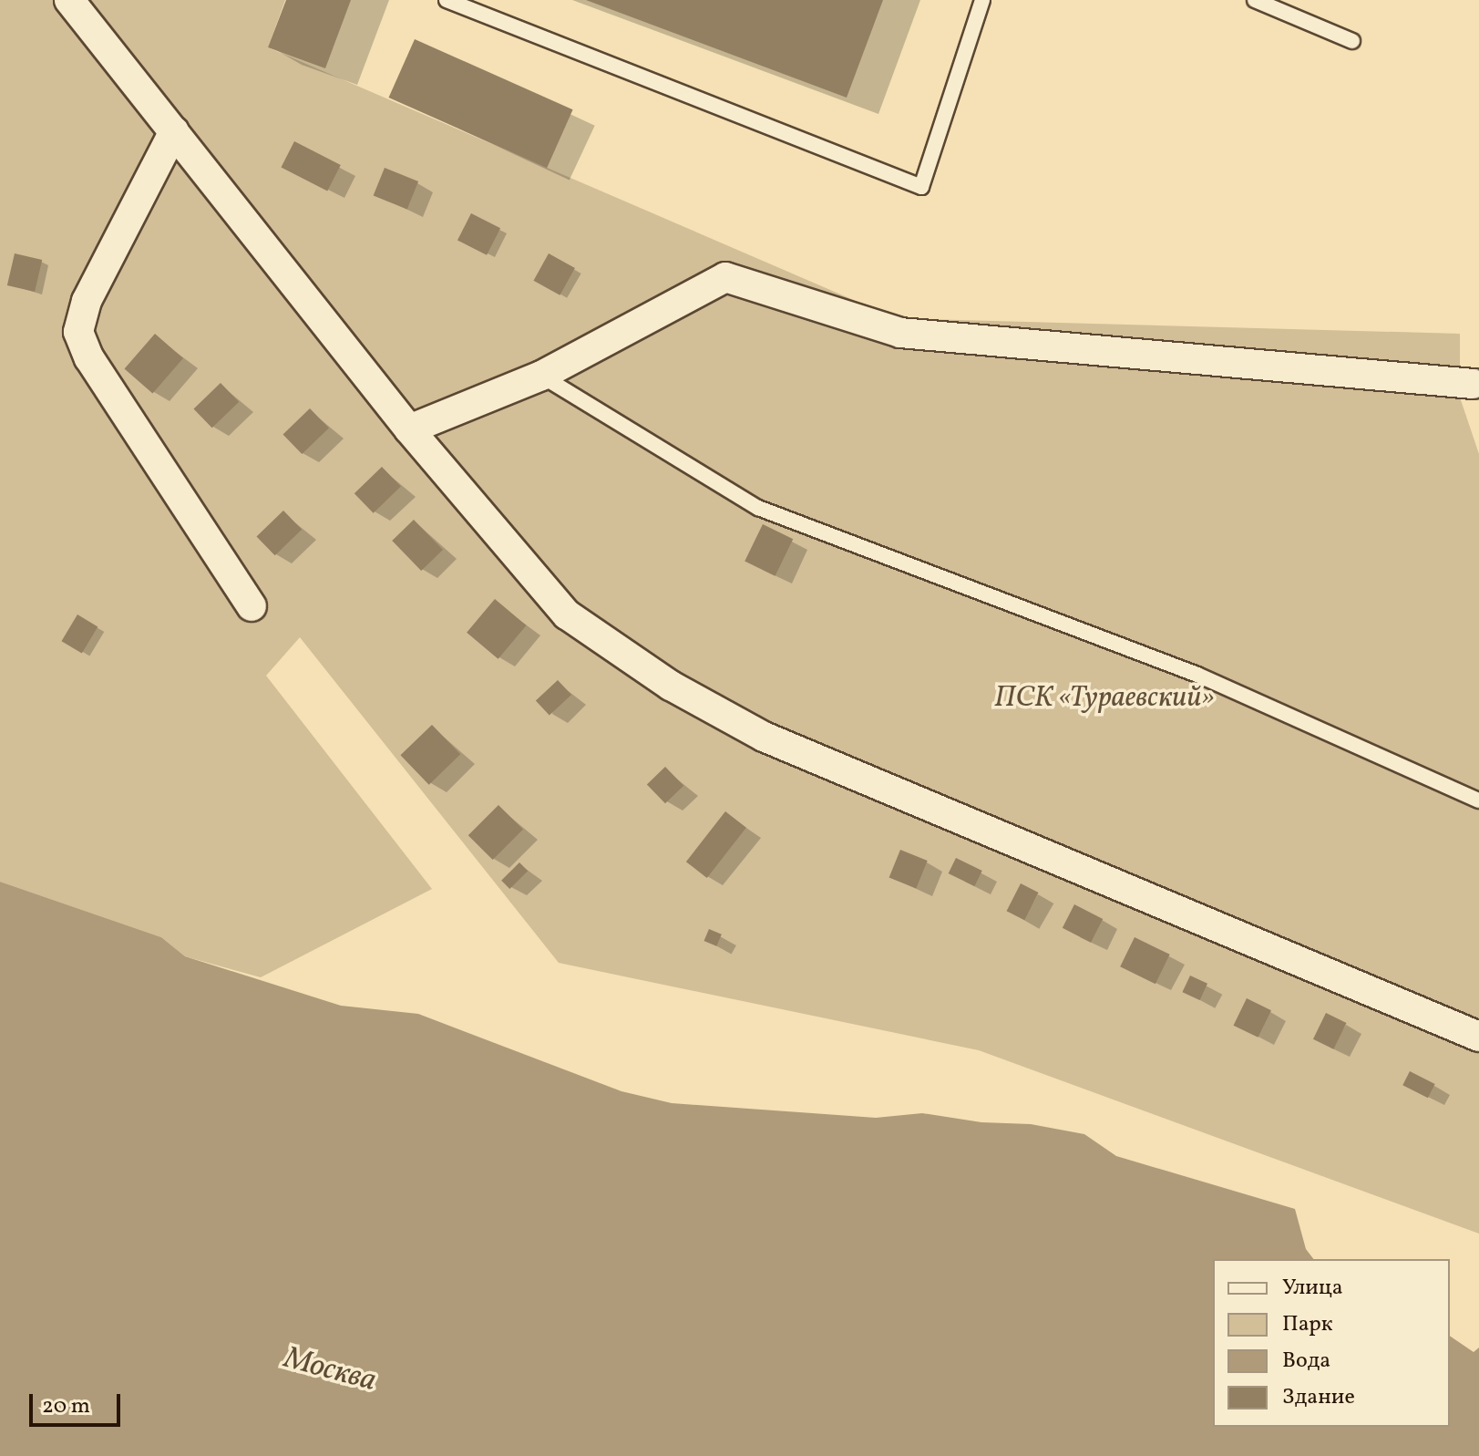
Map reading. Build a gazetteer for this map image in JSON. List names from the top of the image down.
{
  "water": ["Москва"],
  "parks": ["ПСК «Тураевский»"],
  "legend": [
    "Улица",
    "Парк",
    "Вода",
    "Здание"
  ],
  "scale_bar": "20 m"
}
